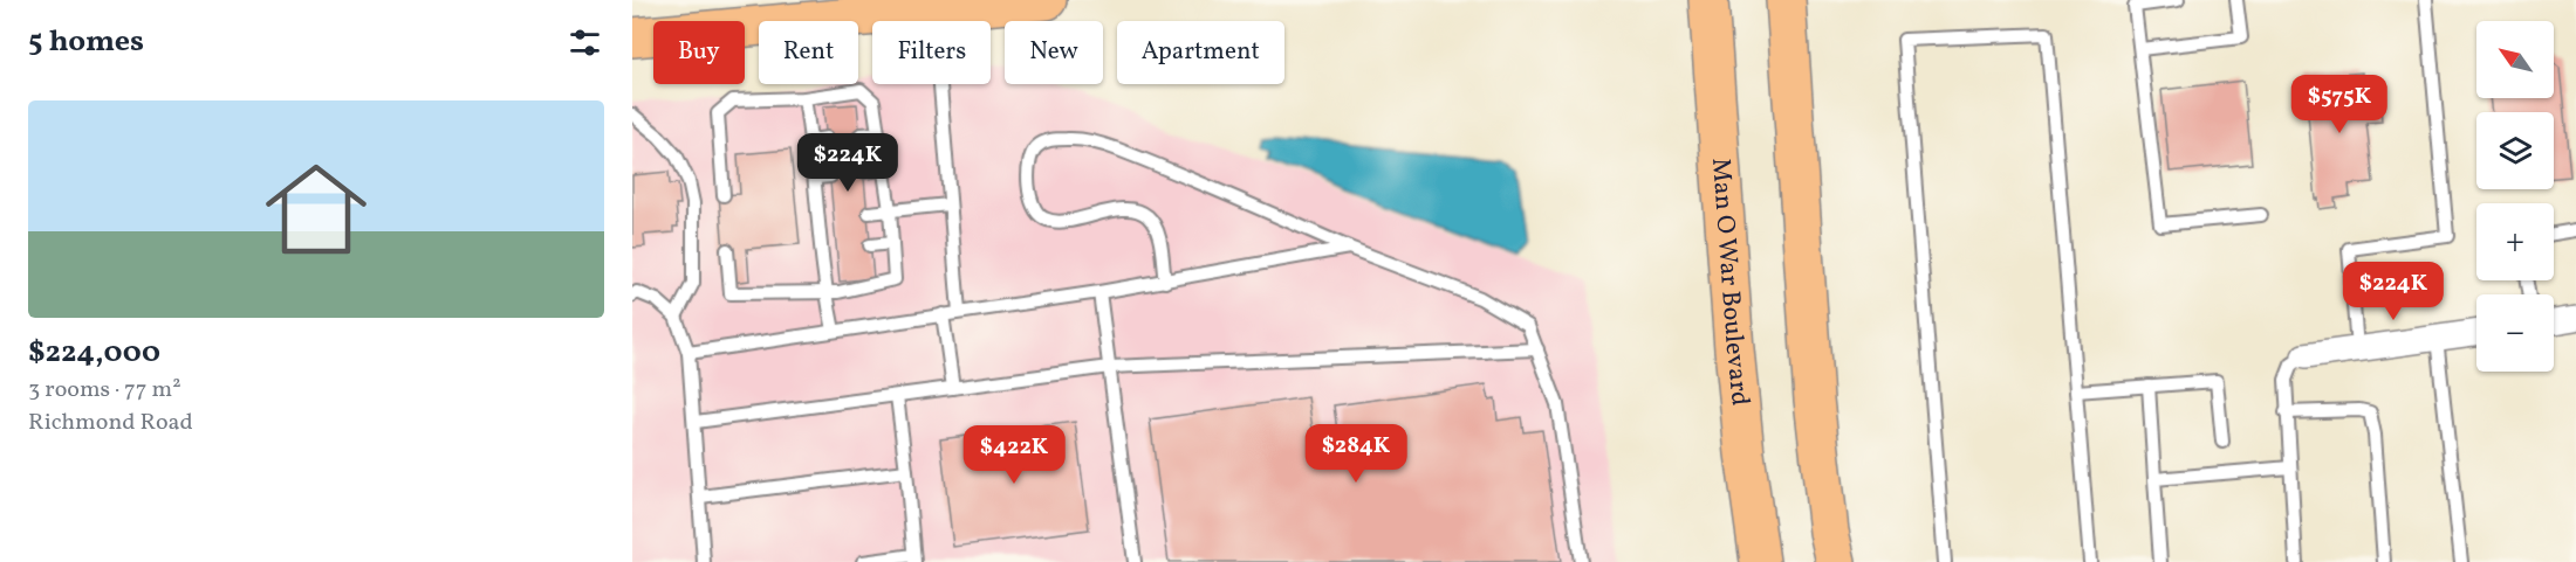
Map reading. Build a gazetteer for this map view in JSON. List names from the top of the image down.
{
  "streets": {
    "main road": ["Man O War Boulevard"]
  },
  "north": "top left",
  "page": {
    "heading": "5 homes",
    "map_buttons": ["+", "−"],
    "chip": [
      "Buy",
      "Rent",
      "Filters",
      "New",
      "Apartment"
    ],
    "price": [
      "$575K",
      "$224K",
      "$224K",
      "$284K",
      "$422K"
    ],
    "list": [
      {
        "name": "$224,000",
        "note": "3 rooms · 77 m² · Richmond Road"
      }
    ]
  }
}
